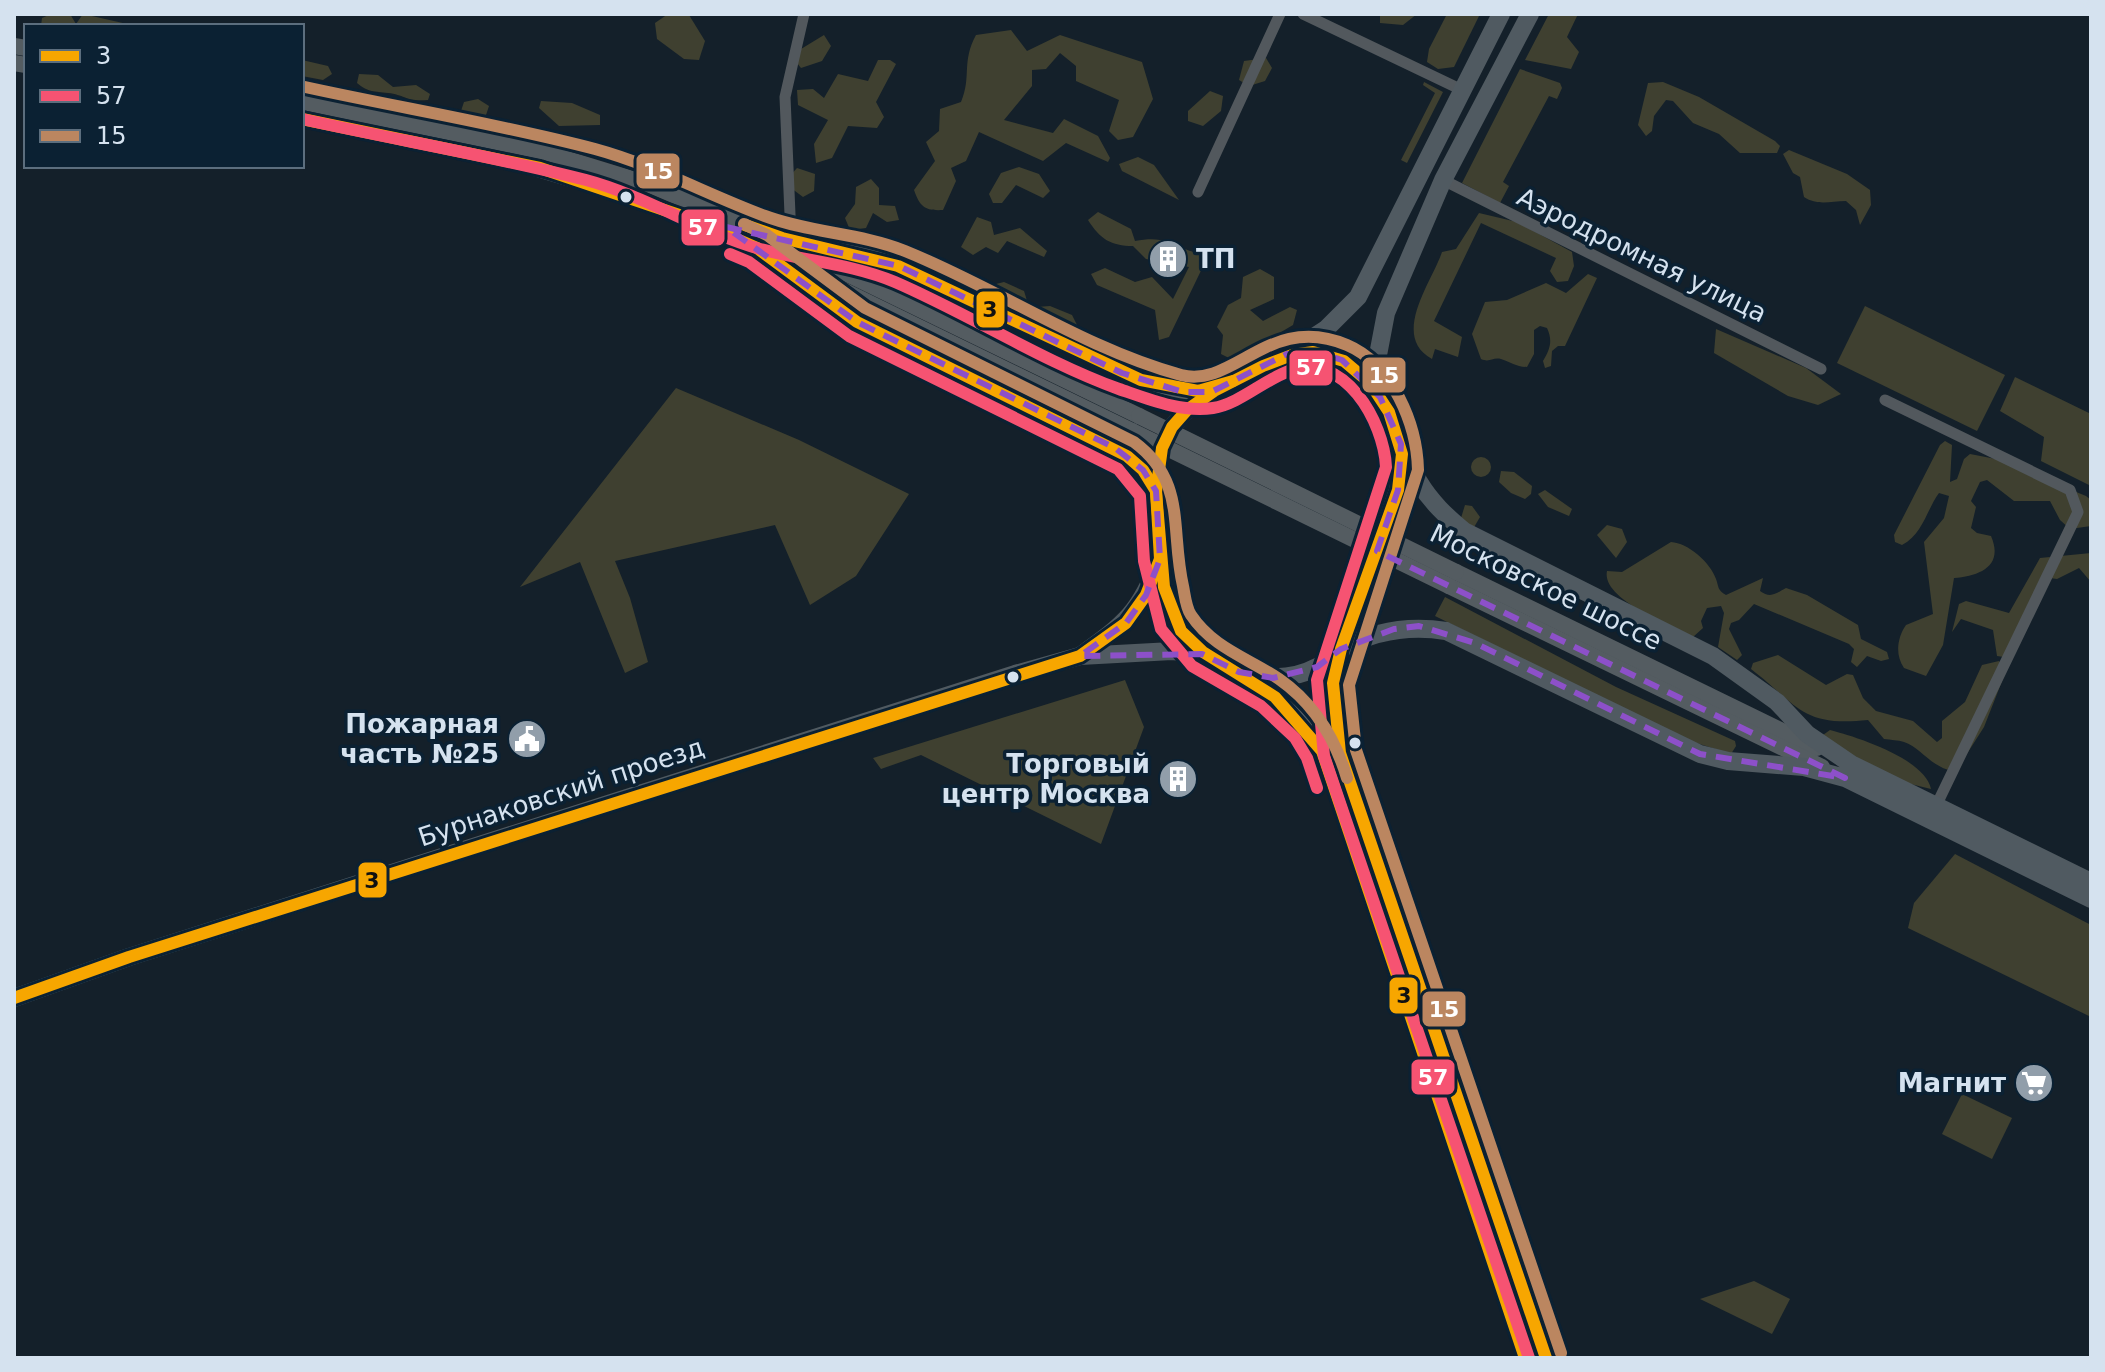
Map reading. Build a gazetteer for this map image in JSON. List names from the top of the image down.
{
  "streets": {
    "main road": ["Московское шоссе", "Бурнаковский проезд"],
    "street": ["Аэродромная улица"]
  },
  "places": {
    "building": ["ТП", "Торговый центр Москва"],
    "public building": ["Пожарная часть №25"],
    "supermarket": ["Магнит"]
  },
  "lines": ["transit line 15", "transit line 57", "transit line 3"],
  "legend": ["3", "57", "15"]
}
